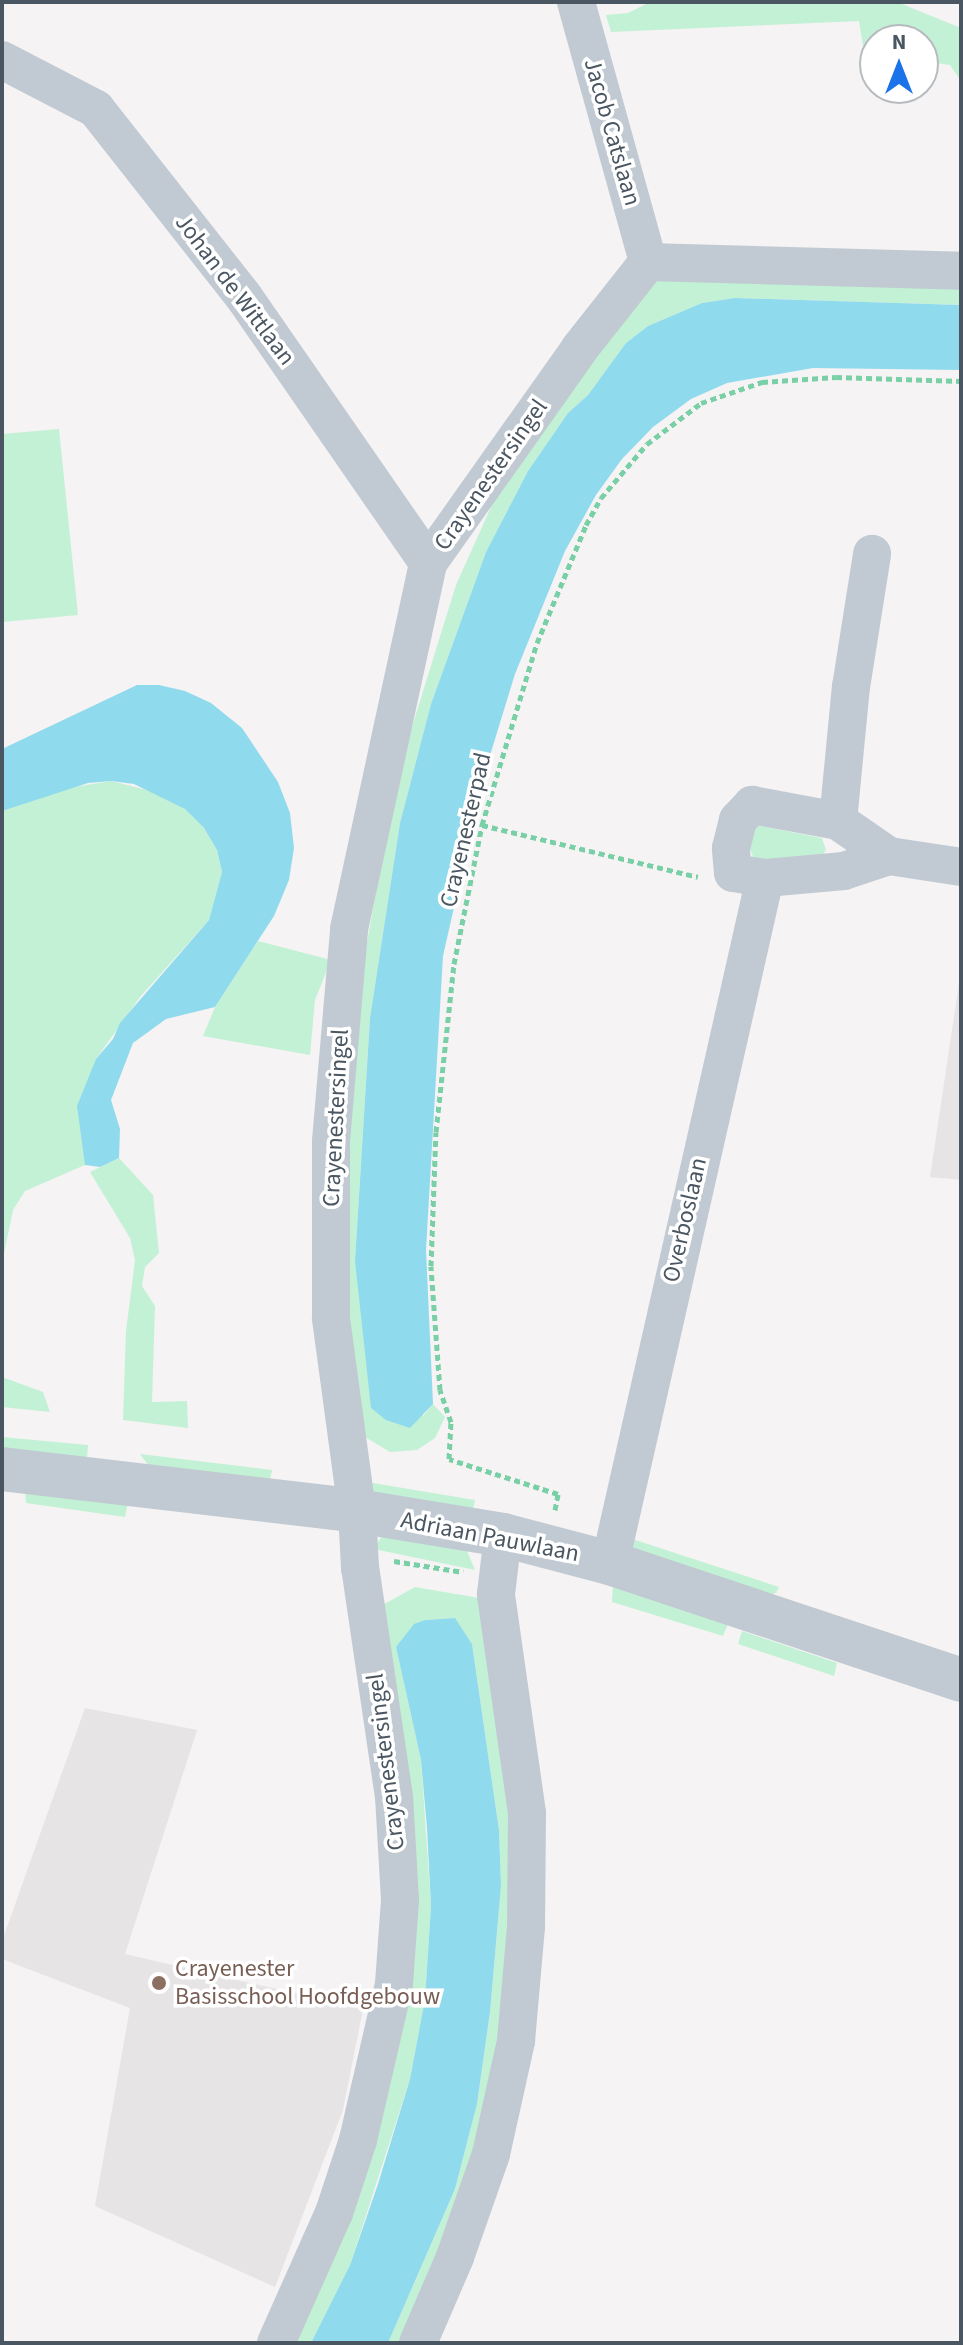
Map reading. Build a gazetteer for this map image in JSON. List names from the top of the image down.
{
  "streets": {
    "street": [
      "Jacob Catslaan",
      "Johan de Wittlaan",
      "Crayenestersingel",
      "Overboslaan",
      "Adriaan Pauwlaan"
    ],
    "path": ["Crayenesterpad"]
  },
  "crossings": [
    ["Jacob Catslaan", "Crayenestersingel"],
    ["Johan de Wittlaan", "Crayenestersingel"],
    ["Crayenestersingel", "Adriaan Pauwlaan"],
    ["Overboslaan", "Adriaan Pauwlaan"]
  ],
  "places": ["Crayenester Basisschool Hoofdgebouw"],
  "north": "top"
}
